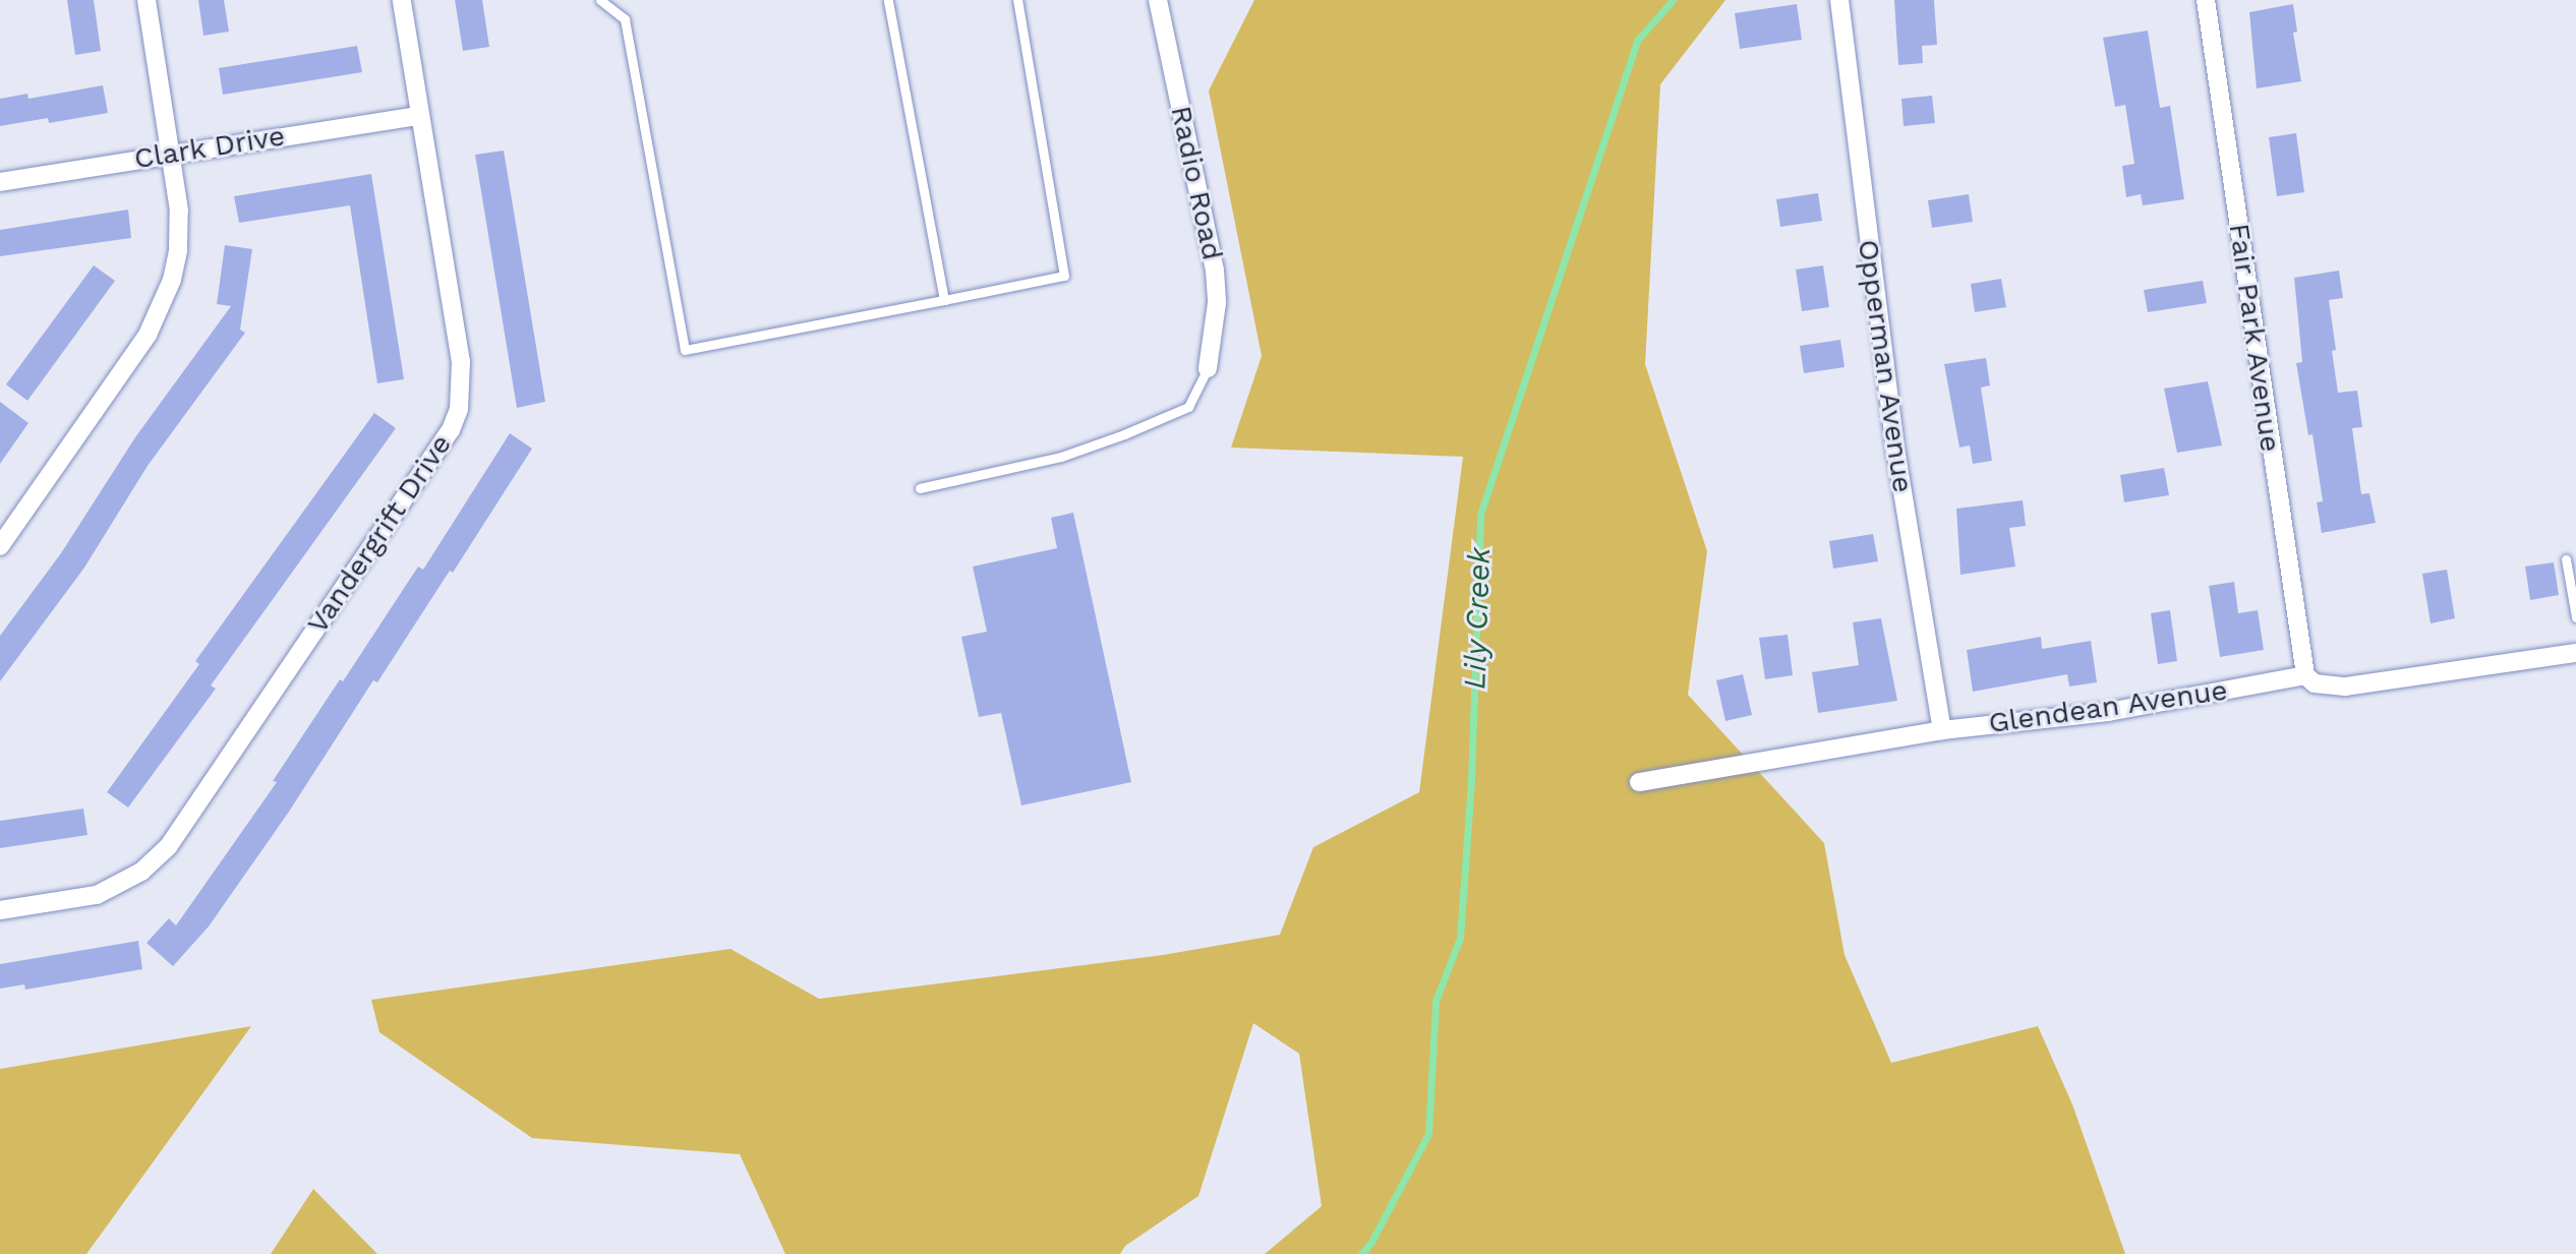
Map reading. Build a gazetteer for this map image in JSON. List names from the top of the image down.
{
  "streets": {
    "street": [
      "Clark Drive",
      "Radio Road",
      "Fair Park Avenue",
      "Opperman Avenue",
      "Vandergrift Drive",
      "Glendean Avenue"
    ]
  },
  "crossings": [
    ["Clark Drive", "Vandergrift Drive"],
    ["Fair Park Avenue", "Glendean Avenue"],
    ["Opperman Avenue", "Glendean Avenue"]
  ],
  "water": ["Lily Creek"]
}
